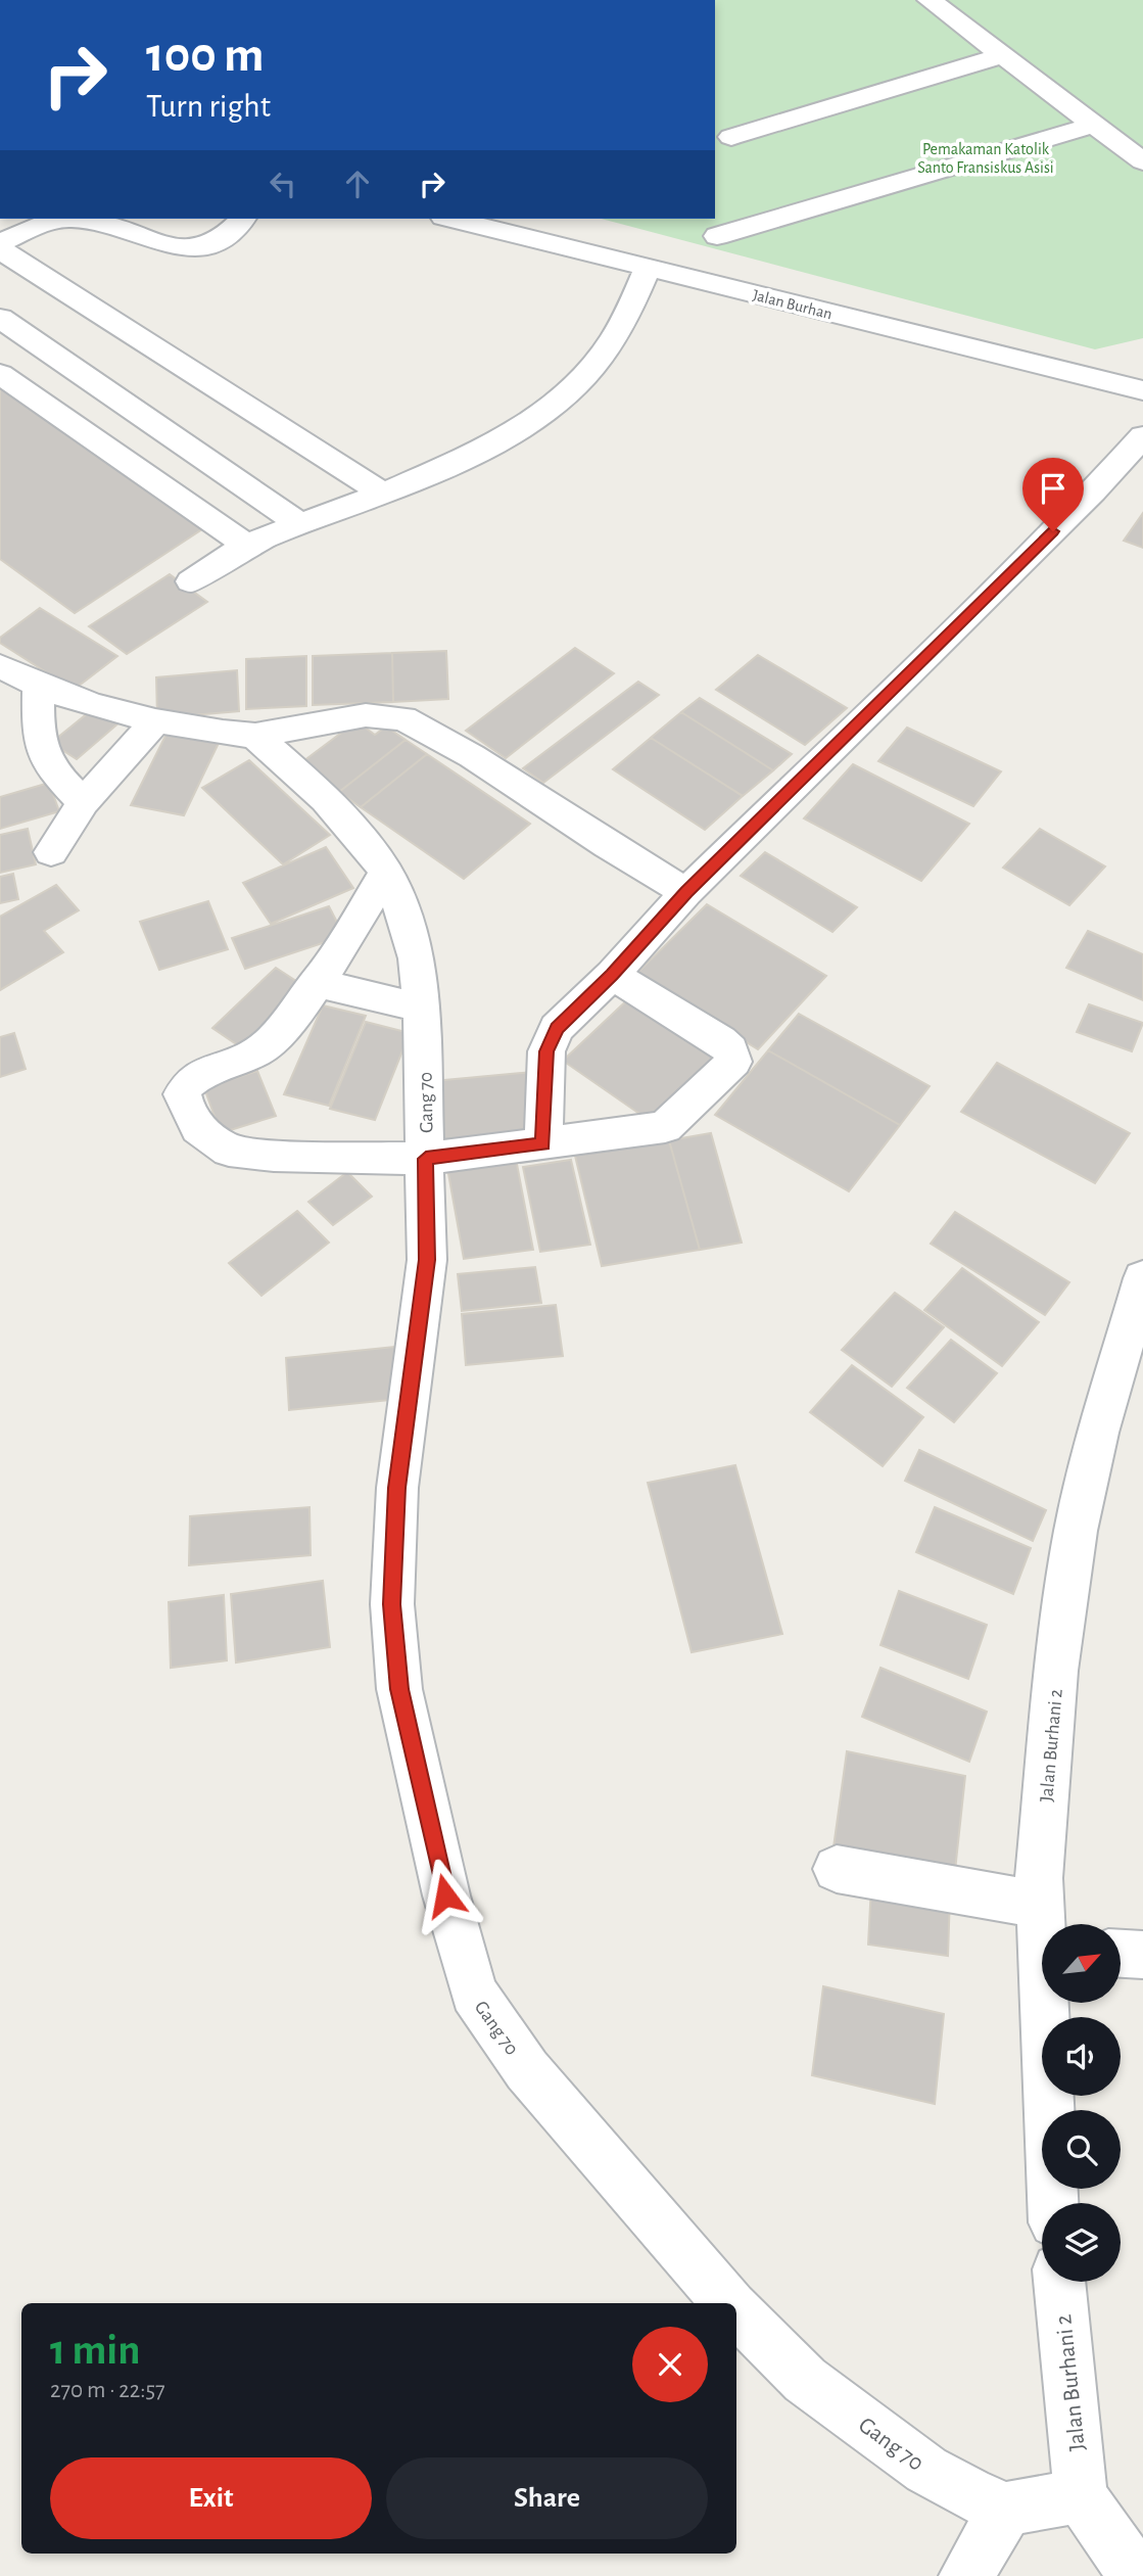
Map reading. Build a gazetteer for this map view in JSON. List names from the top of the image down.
{
  "streets": {
    "street": ["Jalan Burhan", "Gang 70", "Jalan Burhani 2"]
  },
  "parks": ["Pemakaman Katolik Santo Fransiskus Asisi"],
  "north": "top right",
  "page": {
    "turn": ["100 m", "Turn right"],
    "heading": ["1 min", "270 m · 22:57"],
    "buttons": ["Exit", "Share"]
  }
}
